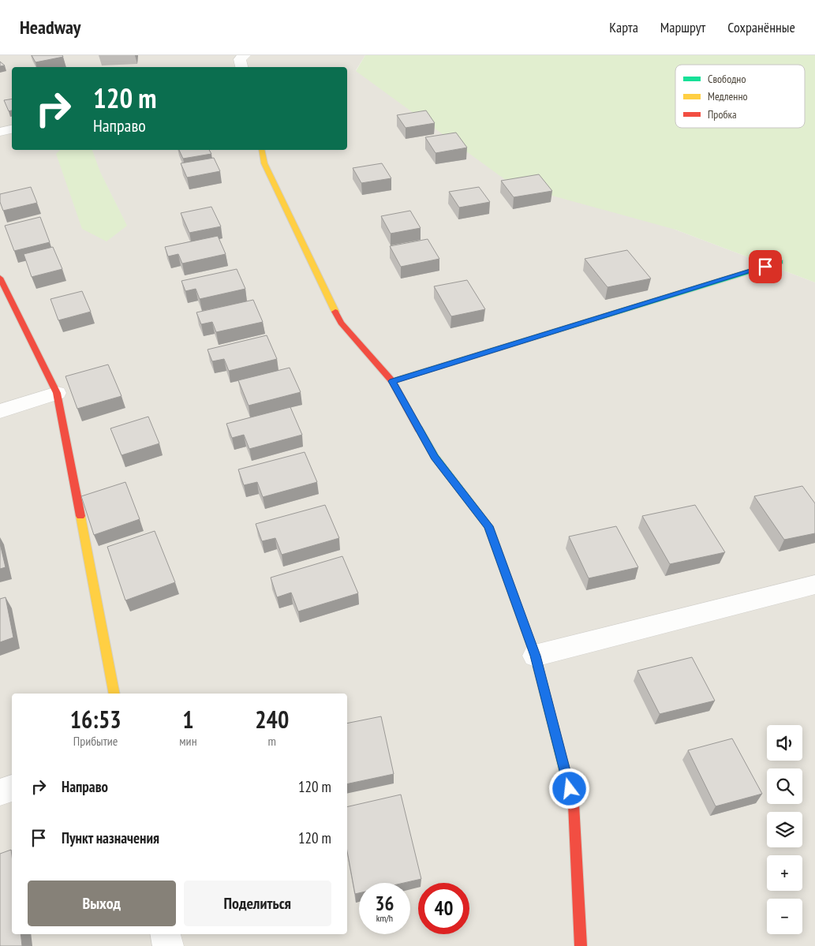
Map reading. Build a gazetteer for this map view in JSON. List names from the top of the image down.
{
  "legend": ["Свободно", "Медленно", "Пробка"],
  "page": {
    "header": "Headway",
    "nav": ["Карта", "Маршрут", "Сохранённые"],
    "turn": ["120 m", "Направо"],
    "eta": [
      "16:53",
      "Прибытие",
      "1",
      "мин",
      "240",
      "m"
    ],
    "map_buttons": ["+", "−"],
    "list": [
      {
        "name": "Направо",
        "value": "120 m"
      },
      {
        "name": "Пункт назначения",
        "value": "120 m"
      }
    ],
    "buttons": ["Выход", "Поделиться"],
    "speed": "36 km/h",
    "limit": "40"
  }
}
